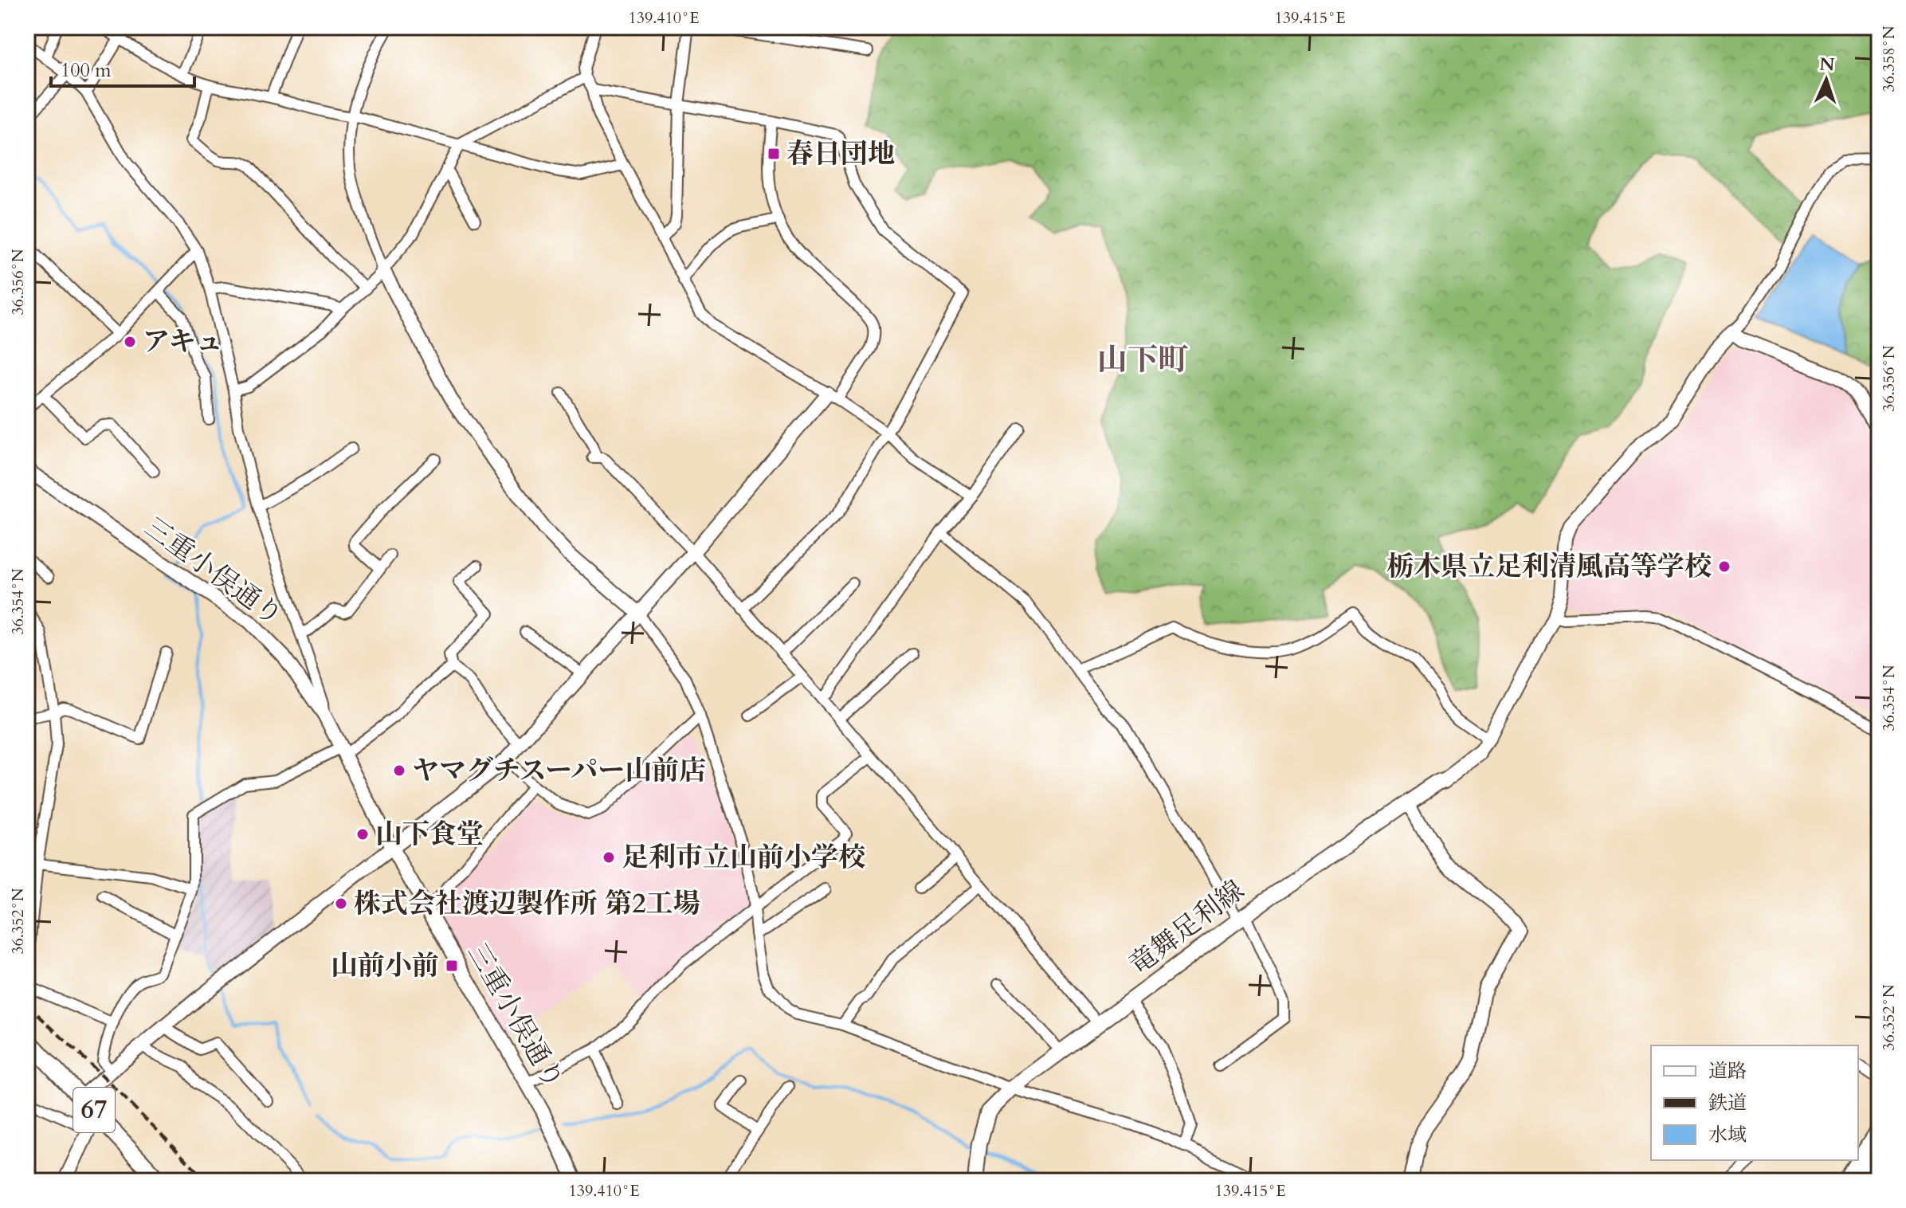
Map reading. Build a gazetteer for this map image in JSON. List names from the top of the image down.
{
  "streets": {
    "main road": ["竜舞足利線", "67"],
    "street": ["三重小俣通り"]
  },
  "districts": ["山下町"],
  "places": {
    "transit": ["春日団地", "山前小前"],
    "other": [
      "アキュ",
      "栃木県立足利清風高等学校",
      "ヤマグチスーパー山前店",
      "山下食堂",
      "足利市立山前小学校",
      "株式会社渡辺製作所 第2工場"
    ]
  },
  "legend": ["道路", "鉄道", "水域"],
  "scale_bar": "100 m",
  "north": "top",
  "coordinates": [
    "139.410°E",
    "139.415°E",
    "36.358°N",
    "36.356°N",
    "36.354°N",
    "36.352°N"
  ]
}
